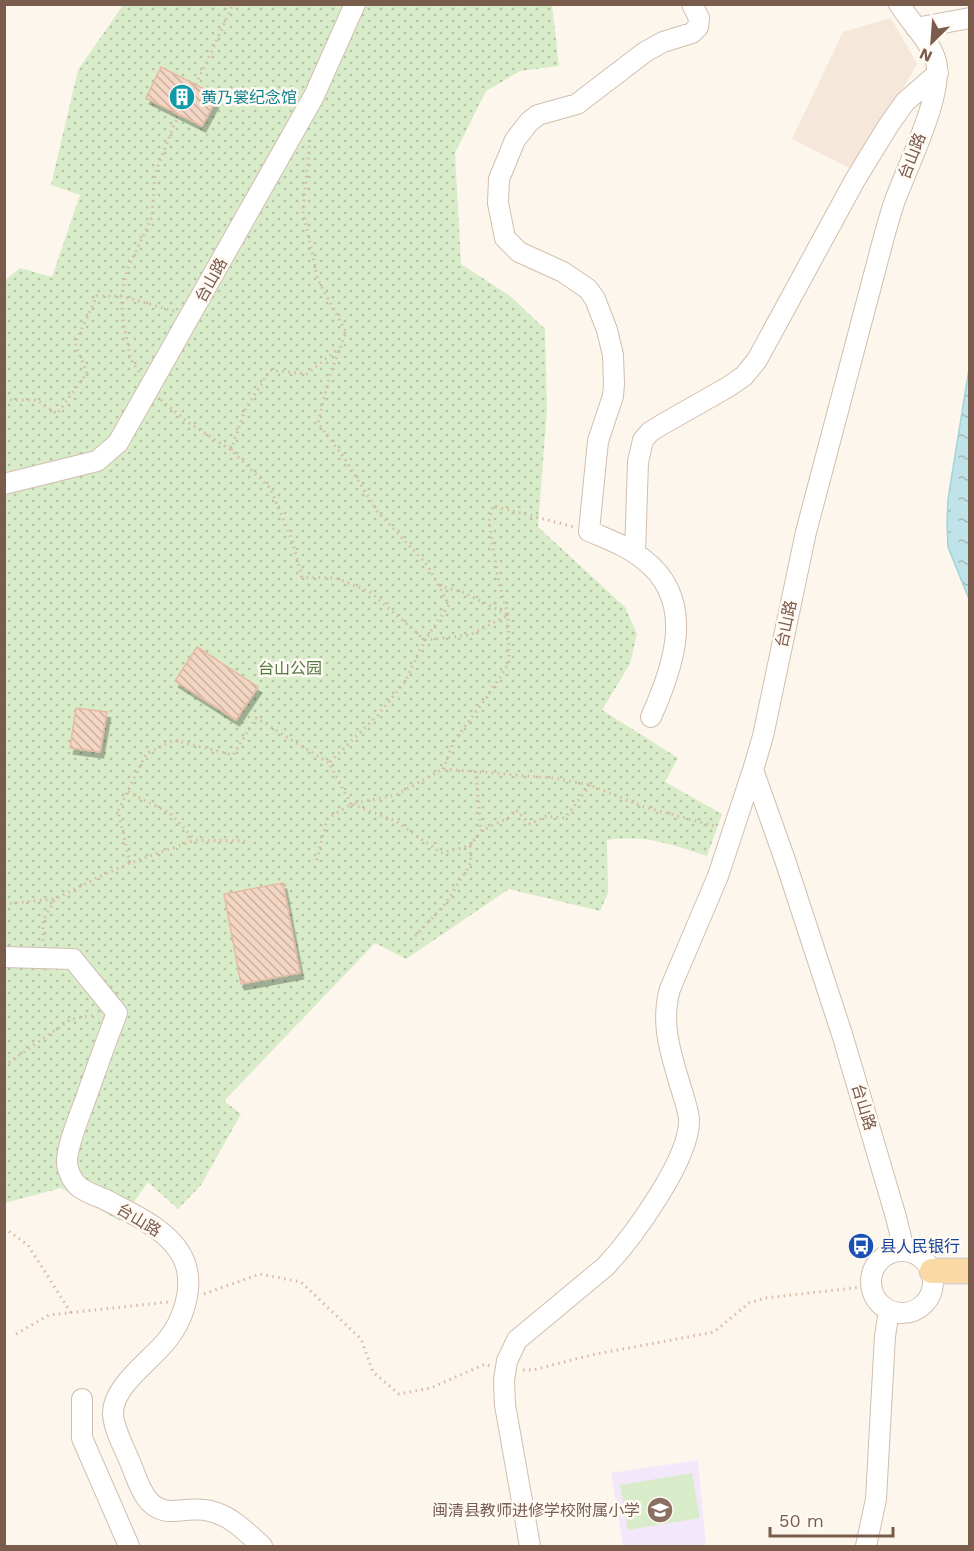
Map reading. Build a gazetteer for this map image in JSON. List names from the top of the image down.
{
  "streets": {
    "street": ["台山路"]
  },
  "parks": ["台山公园"],
  "places": {
    "building": ["黄乃裳纪念馆"],
    "bus stop": ["县人民银行"],
    "school or university": ["闽清县教师进修学校附属小学"]
  },
  "scale_bar": "50 m",
  "north": "bottom left"
}
